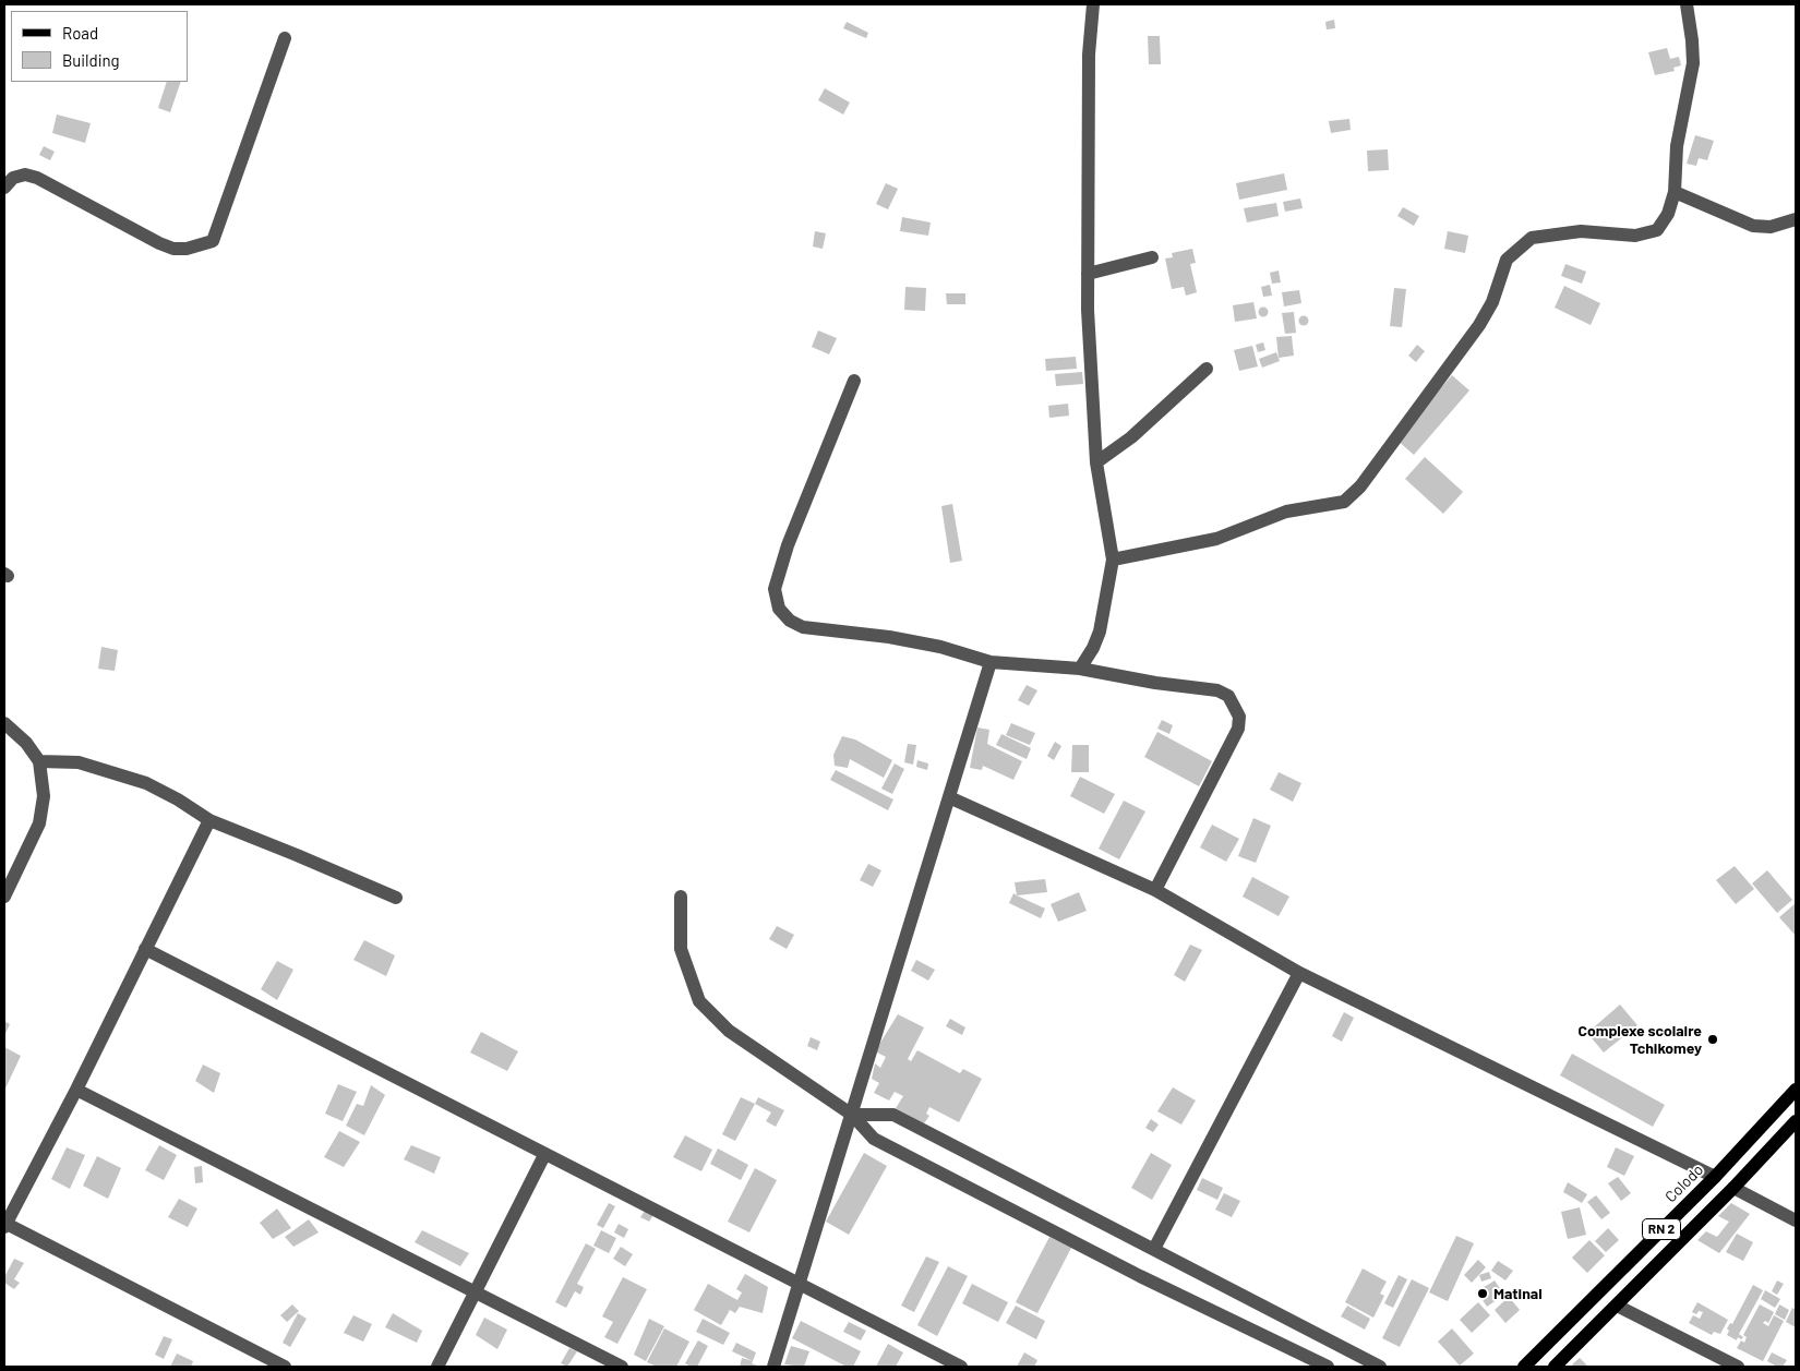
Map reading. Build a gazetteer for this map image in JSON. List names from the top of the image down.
{
  "streets": {
    "main road": ["Colodo", "RN 2"]
  },
  "places": ["Complexe scolaire Tchikomey", "Matinal"],
  "legend": ["Road", "Building"]
}
